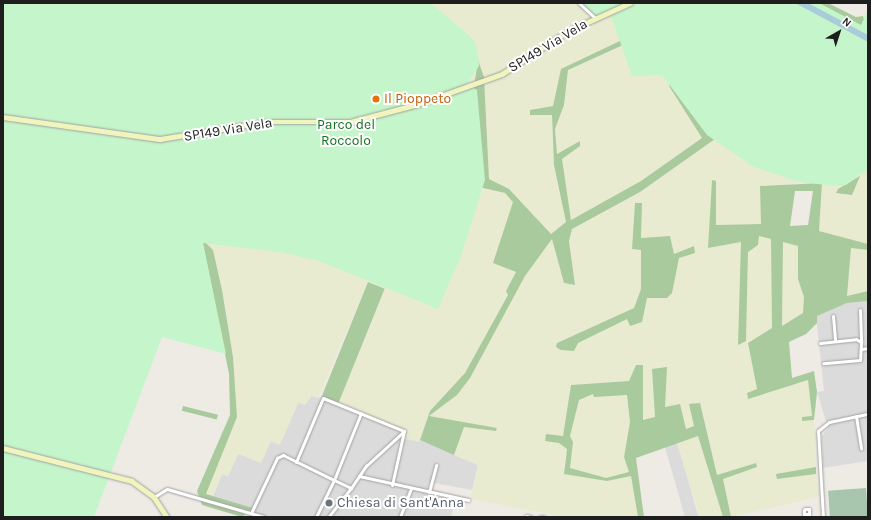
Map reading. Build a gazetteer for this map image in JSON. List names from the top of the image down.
{
  "streets": {
    "street": ["SP149 Via Vela"]
  },
  "parks": ["Parco del Roccolo"],
  "places": ["Il Pioppeto", "Chiesa di Sant'Anna"],
  "north": "top right"
}
